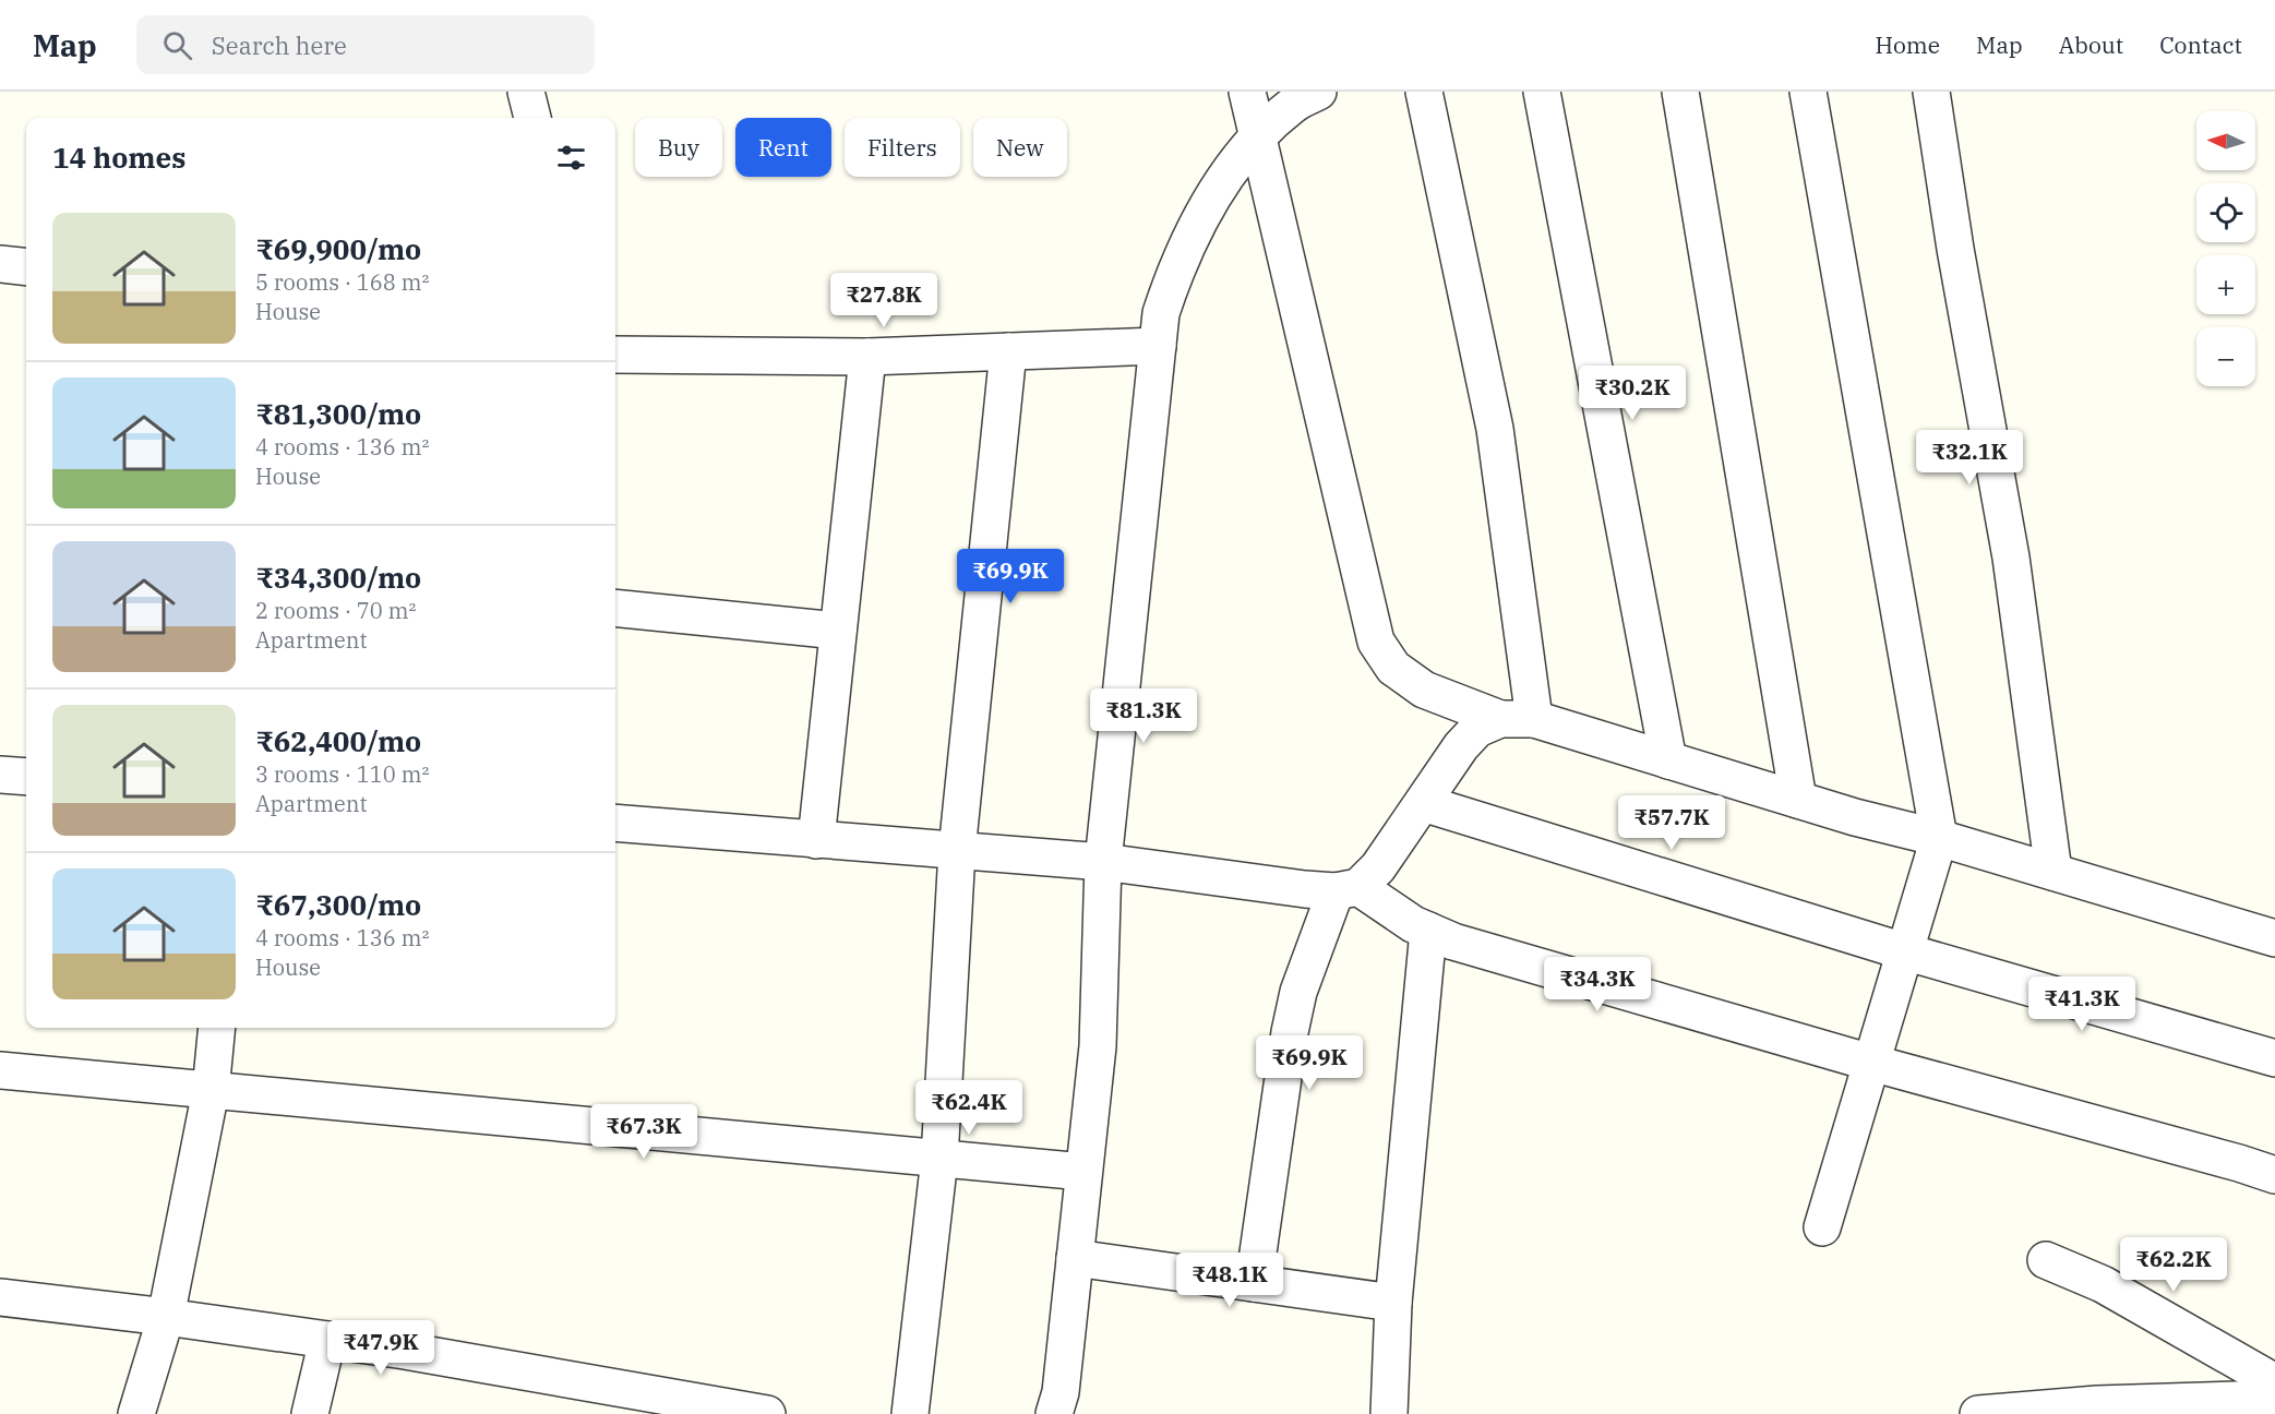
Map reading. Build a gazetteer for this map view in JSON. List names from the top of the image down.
{
  "north": "left",
  "page": {
    "header": "Map",
    "search": "Search here",
    "nav": [
      "Home",
      "Map",
      "About",
      "Contact"
    ],
    "map_buttons": ["+", "−"],
    "chip": [
      "Buy",
      "Rent",
      "Filters",
      "New"
    ],
    "heading": "14 homes",
    "list": [
      {
        "name": "₹69,900/mo",
        "note": "5 rooms · 168 m² · House"
      },
      {
        "name": "₹81,300/mo",
        "note": "4 rooms · 136 m² · House"
      },
      {
        "name": "₹34,300/mo",
        "note": "2 rooms · 70 m² · Apartment"
      },
      {
        "name": "₹62,400/mo",
        "note": "3 rooms · 110 m² · Apartment"
      },
      {
        "name": "₹67,300/mo",
        "note": "4 rooms · 136 m² · House"
      }
    ],
    "price": [
      "₹27.8K",
      "₹30.2K",
      "₹32.1K",
      "₹69.9K",
      "₹81.3K",
      "₹57.7K",
      "₹34.3K",
      "₹41.3K",
      "₹69.9K",
      "₹62.4K",
      "₹67.3K",
      "₹62.2K",
      "₹48.1K",
      "₹47.9K"
    ]
  }
}
